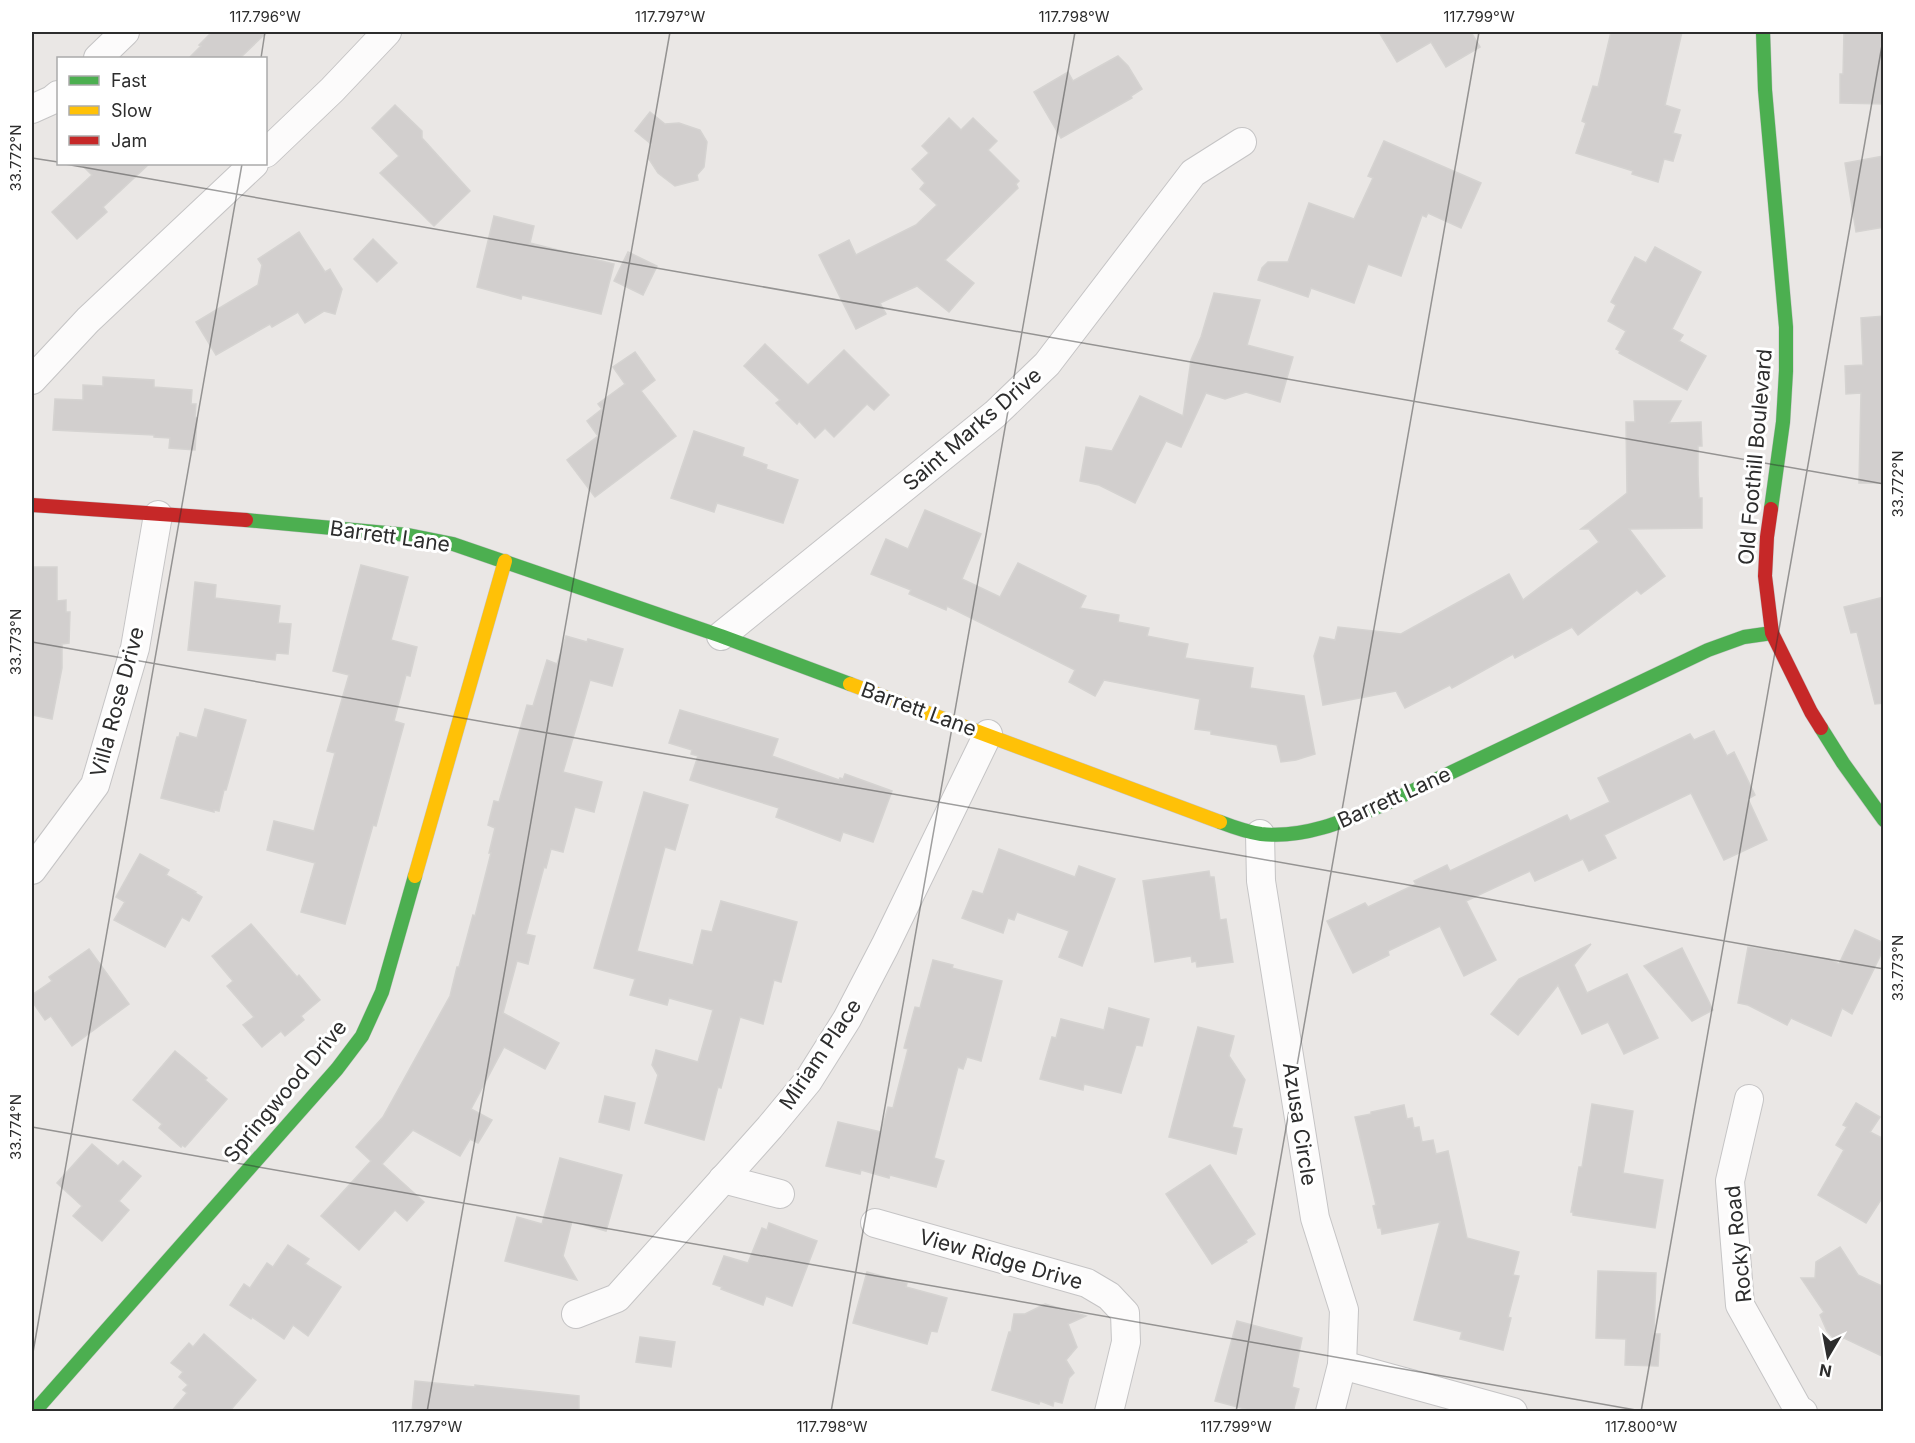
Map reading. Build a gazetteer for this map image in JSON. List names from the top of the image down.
{
  "streets": {
    "street": [
      "Saint Marks Drive",
      "Old Foothill Boulevard",
      "Barrett Lane",
      "Villa Rose Drive",
      "Miriam Place",
      "Springwood Drive",
      "Azusa Circle",
      "Rocky Road",
      "View Ridge Drive"
    ]
  },
  "crossings": [
    ["Saint Marks Drive", "Barrett Lane"],
    ["Old Foothill Boulevard", "Barrett Lane"],
    ["Barrett Lane", "Villa Rose Drive"],
    ["Barrett Lane", "Miriam Place"],
    ["Barrett Lane", "Springwood Drive"],
    ["Barrett Lane", "Azusa Circle"]
  ],
  "legend": ["Fast", "Slow", "Jam"],
  "north": "bottom",
  "coordinates": [
    "117.796°W",
    "117.797°W",
    "117.798°W",
    "117.799°W",
    "33.772°N",
    "33.773°N",
    "33.774°N",
    "117.800°W"
  ]
}
